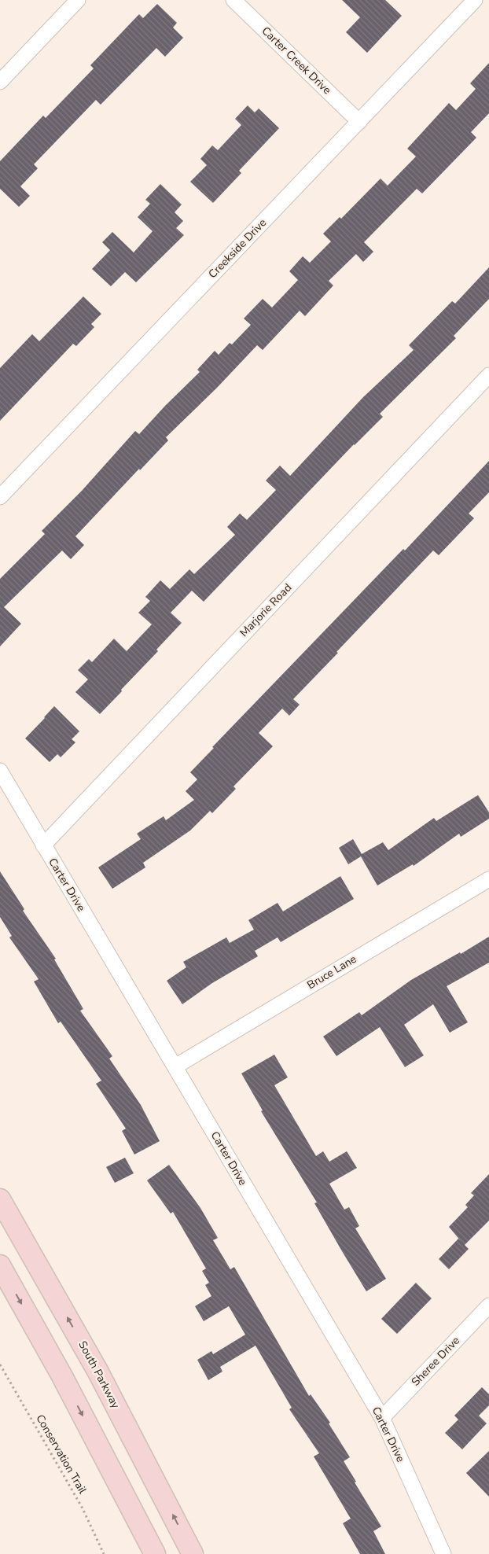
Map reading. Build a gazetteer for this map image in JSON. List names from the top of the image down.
{
  "streets": {
    "main road": ["South Parkway"],
    "street": [
      "Carter Creek Drive",
      "Creekside Drive",
      "Marjorie Road",
      "Carter Drive",
      "Bruce Lane",
      "Sheree Drive"
    ],
    "path": ["Conservation Trail"]
  },
  "crossings": [
    ["Carter Creek Drive", "Creekside Drive"],
    ["Marjorie Road", "Carter Drive"],
    ["Carter Drive", "Bruce Lane"],
    ["Carter Drive", "Sheree Drive"]
  ]
}
